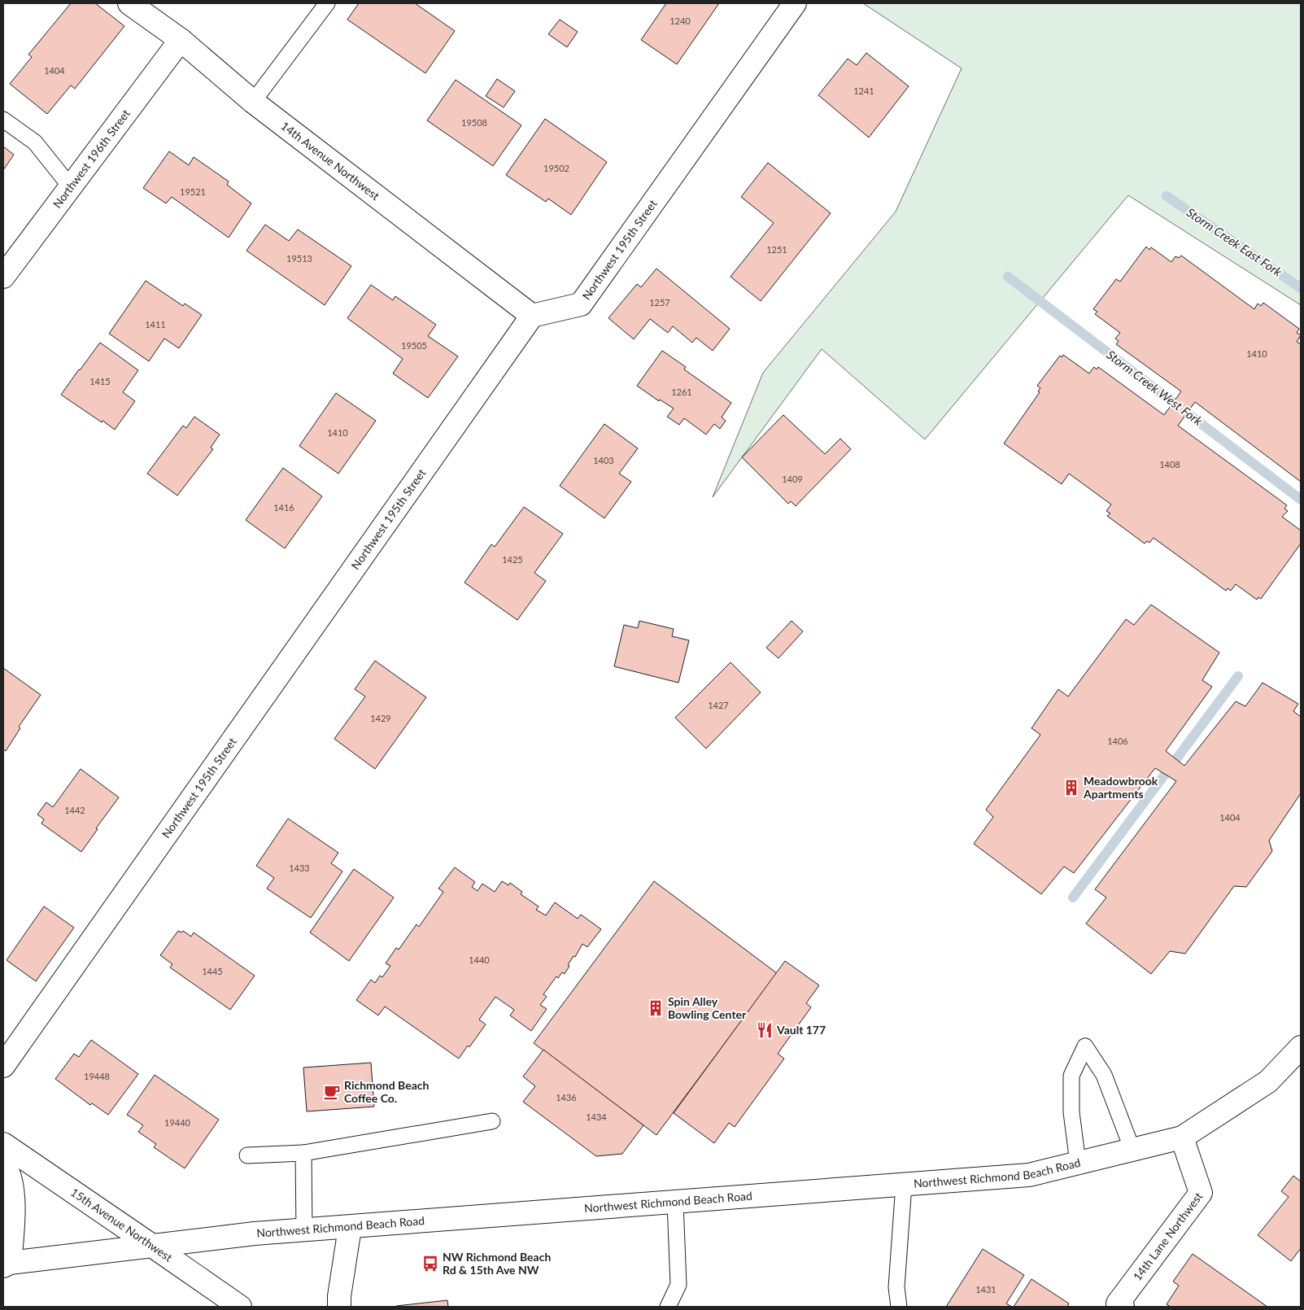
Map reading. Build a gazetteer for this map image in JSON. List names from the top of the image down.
{
  "streets": {
    "street": [
      "Northwest 196th Street",
      "14th Avenue Northwest",
      "Northwest 195th Street",
      "Northwest Richmond Beach Road",
      "15th Avenue Northwest",
      "14th Lane Northwest"
    ]
  },
  "crossings": [
    ["Northwest 196th Street", "14th Avenue Northwest"],
    ["14th Avenue Northwest", "Northwest 195th Street"],
    ["Northwest Richmond Beach Road", "15th Avenue Northwest"],
    ["Northwest Richmond Beach Road", "14th Lane Northwest"]
  ],
  "water": ["Storm Creek East Fork", "Storm Creek West Fork"],
  "places": {
    "building": ["Meadowbrook Apartments", "Spin Alley Bowling Center"],
    "restaurant": ["Vault 177"],
    "cafe": ["Richmond Beach Coffee Co."],
    "bus stop": ["NW Richmond Beach Rd & 15th Ave NW"]
  },
  "house_numbers": [
    "1240",
    "1404",
    "1241",
    "19508",
    "19502",
    "19521",
    "1251",
    "19513",
    "1257",
    "1411",
    "19505",
    "1410",
    "1415",
    "1261",
    "1410",
    "1403",
    "1408",
    "1409",
    "1416",
    "1425",
    "1427",
    "1429",
    "1406",
    "1442",
    "1404",
    "1433",
    "1440",
    "1445",
    "19448",
    "1436",
    "1434",
    "19440",
    "1431"
  ]
}
